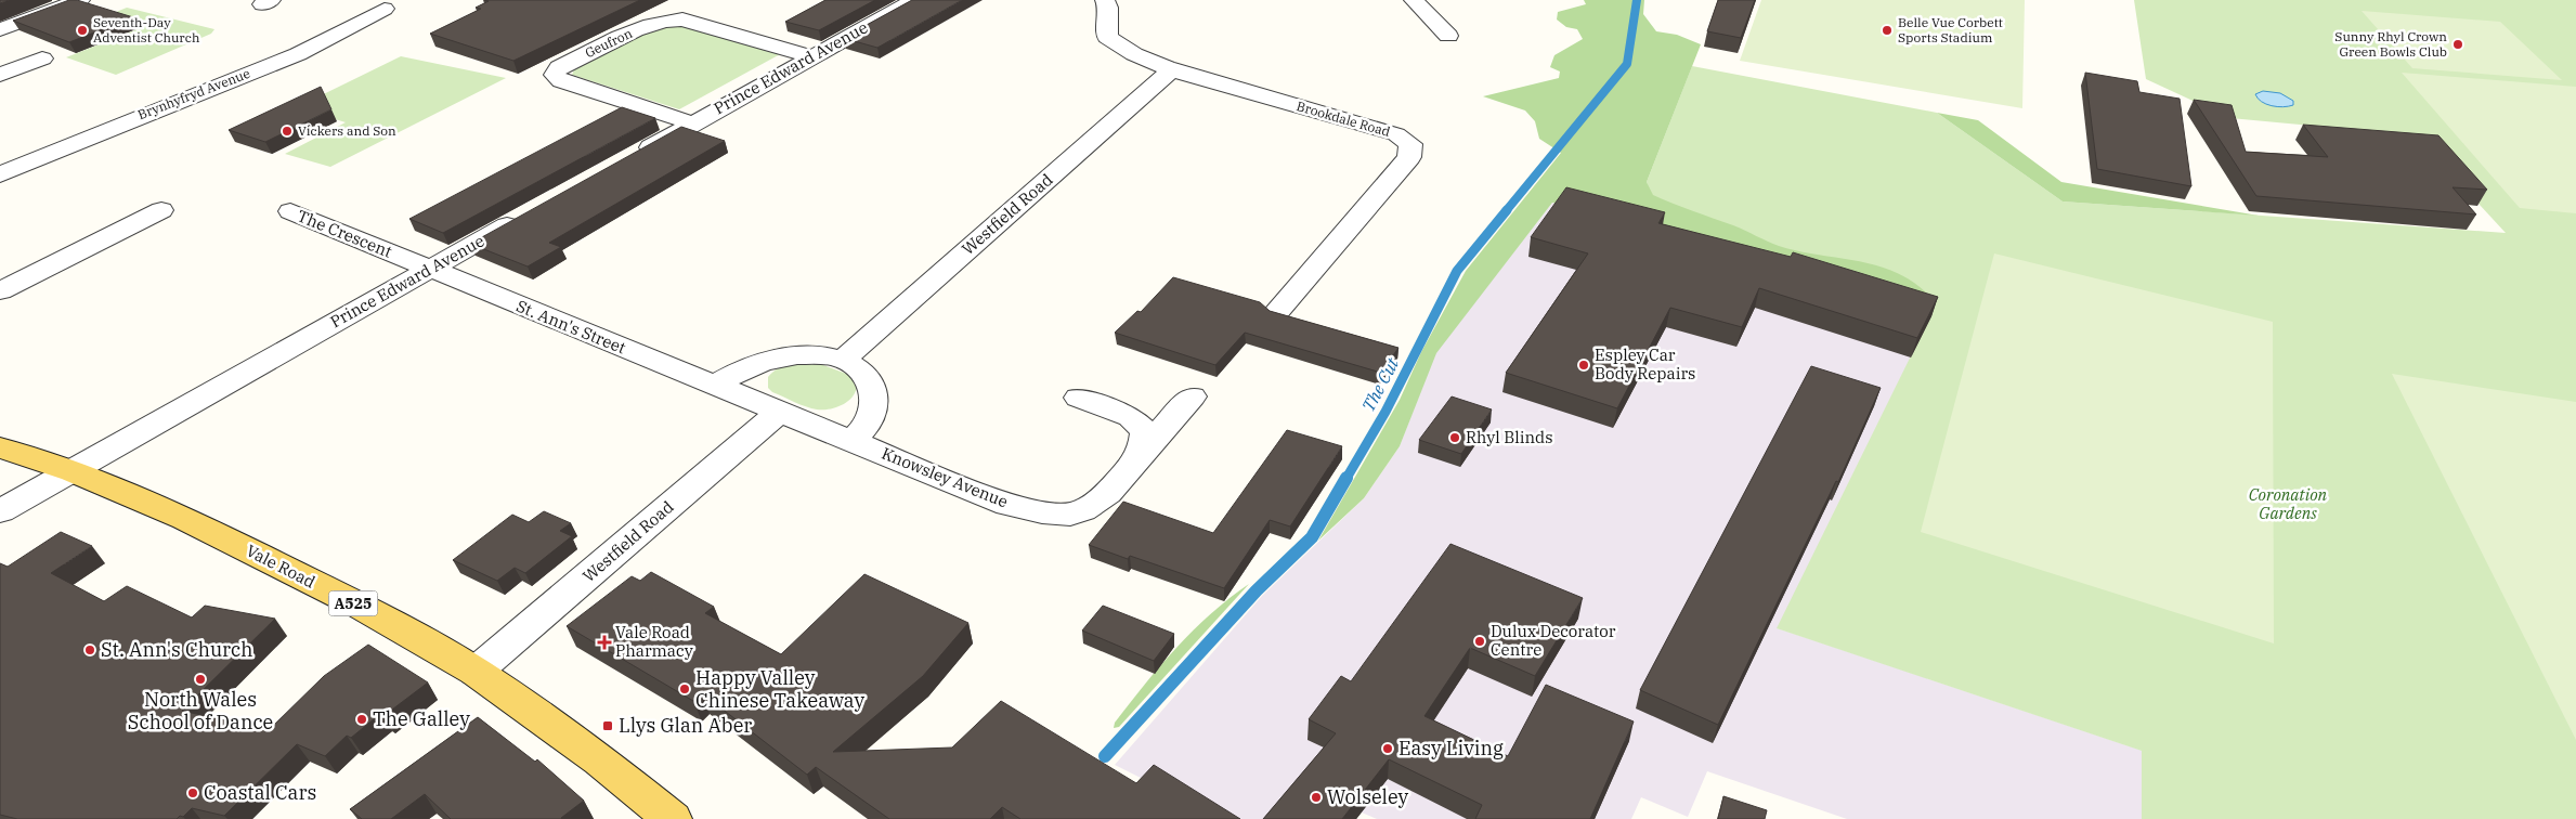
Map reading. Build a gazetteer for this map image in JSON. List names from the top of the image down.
{
  "streets": {
    "main road": ["Vale Road", "A525"],
    "street": [
      "Geufron",
      "Prince Edward Avenue",
      "Brynhyfryd Avenue",
      "Brookdale Road",
      "Westfield Road",
      "The Crescent",
      "St. Ann's Street",
      "Knowsley Avenue"
    ]
  },
  "crossings": [
    ["Geufron", "Prince Edward Avenue"],
    ["Prince Edward Avenue", "The Crescent"],
    ["Prince Edward Avenue", "St. Ann's Street"],
    ["Prince Edward Avenue", "Vale Road"],
    ["Brookdale Road", "Westfield Road"],
    ["Westfield Road", "Vale Road"],
    ["The Crescent", "St. Ann's Street"]
  ],
  "water": ["The Cut"],
  "parks": ["Coronation Gardens"],
  "places": {
    "other": [
      "Seventh-Day Adventist Church",
      "Belle Vue Corbett Sports Stadium",
      "Sunny Rhyl Crown Green Bowls Club",
      "Vickers and Son",
      "Espley Car Body Repairs",
      "Rhyl Blinds",
      "Dulux Decorator Centre",
      "St. Ann's Church",
      "North Wales School of Dance",
      "Happy Valley Chinese Takeaway",
      "The Galley",
      "Easy Living",
      "Coastal Cars",
      "Wolseley"
    ],
    "health": ["Vale Road Pharmacy"],
    "transit": ["Llys Glan Aber"]
  }
}
